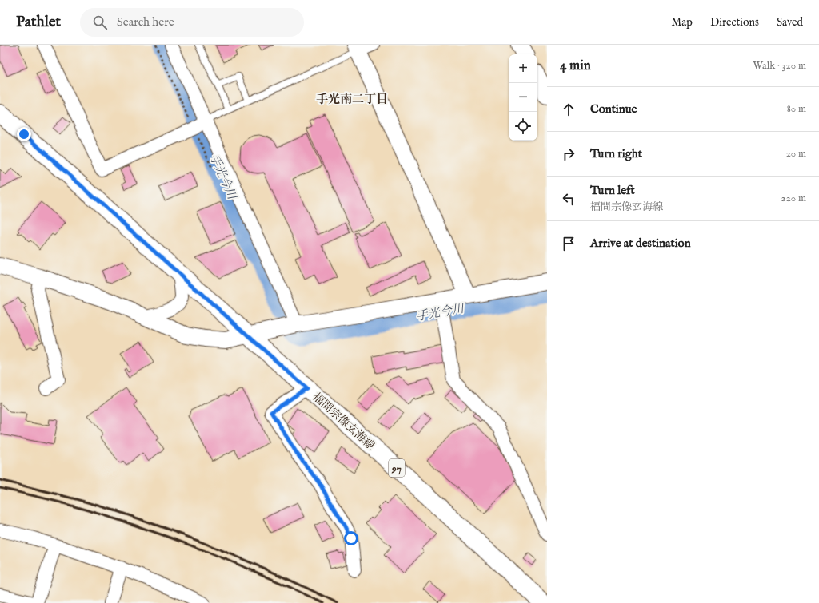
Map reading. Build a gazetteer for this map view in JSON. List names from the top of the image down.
{
  "streets": {
    "main road": ["福間宗像玄海線", "97"]
  },
  "districts": ["手光南二丁目"],
  "water": ["手光今川"],
  "page": {
    "header": "Pathlet",
    "search": "Search here",
    "nav": ["Map", "Directions", "Saved"],
    "heading": ["4 min", "Walk · 320 m"],
    "map_buttons": ["+", "−"],
    "list": [
      ["Continue", "80 m"],
      ["Turn right", "20 m"],
      ["Turn left", "福間宗像玄海線", "220 m"],
      "Arrive at destination"
    ]
  }
}
